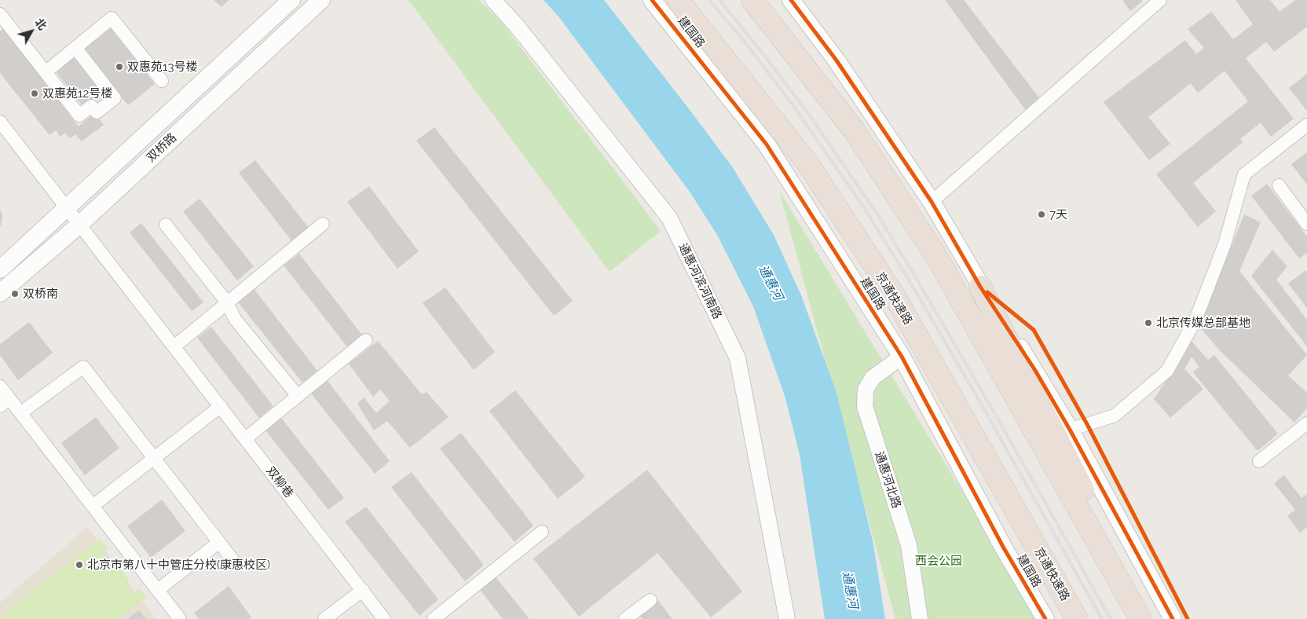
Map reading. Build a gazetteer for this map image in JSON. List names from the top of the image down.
{
  "streets": {
    "highway": ["京通快速路"],
    "main road": ["建国路", "双桥路"],
    "street": ["通惠河滨河南路", "通惠河北路", "双柳巷"]
  },
  "crossings": [
    ["建国路", "通惠河北路"],
    ["双桥路", "双柳巷"]
  ],
  "water": ["通惠河"],
  "parks": ["西会公园"],
  "places": [
    "双惠苑13号楼",
    "双惠苑12号楼",
    "7天",
    "双桥南",
    "北京传媒总部基地",
    "北京市第八十中管庄分校(康惠校区)"
  ],
  "north": "top right"
}
